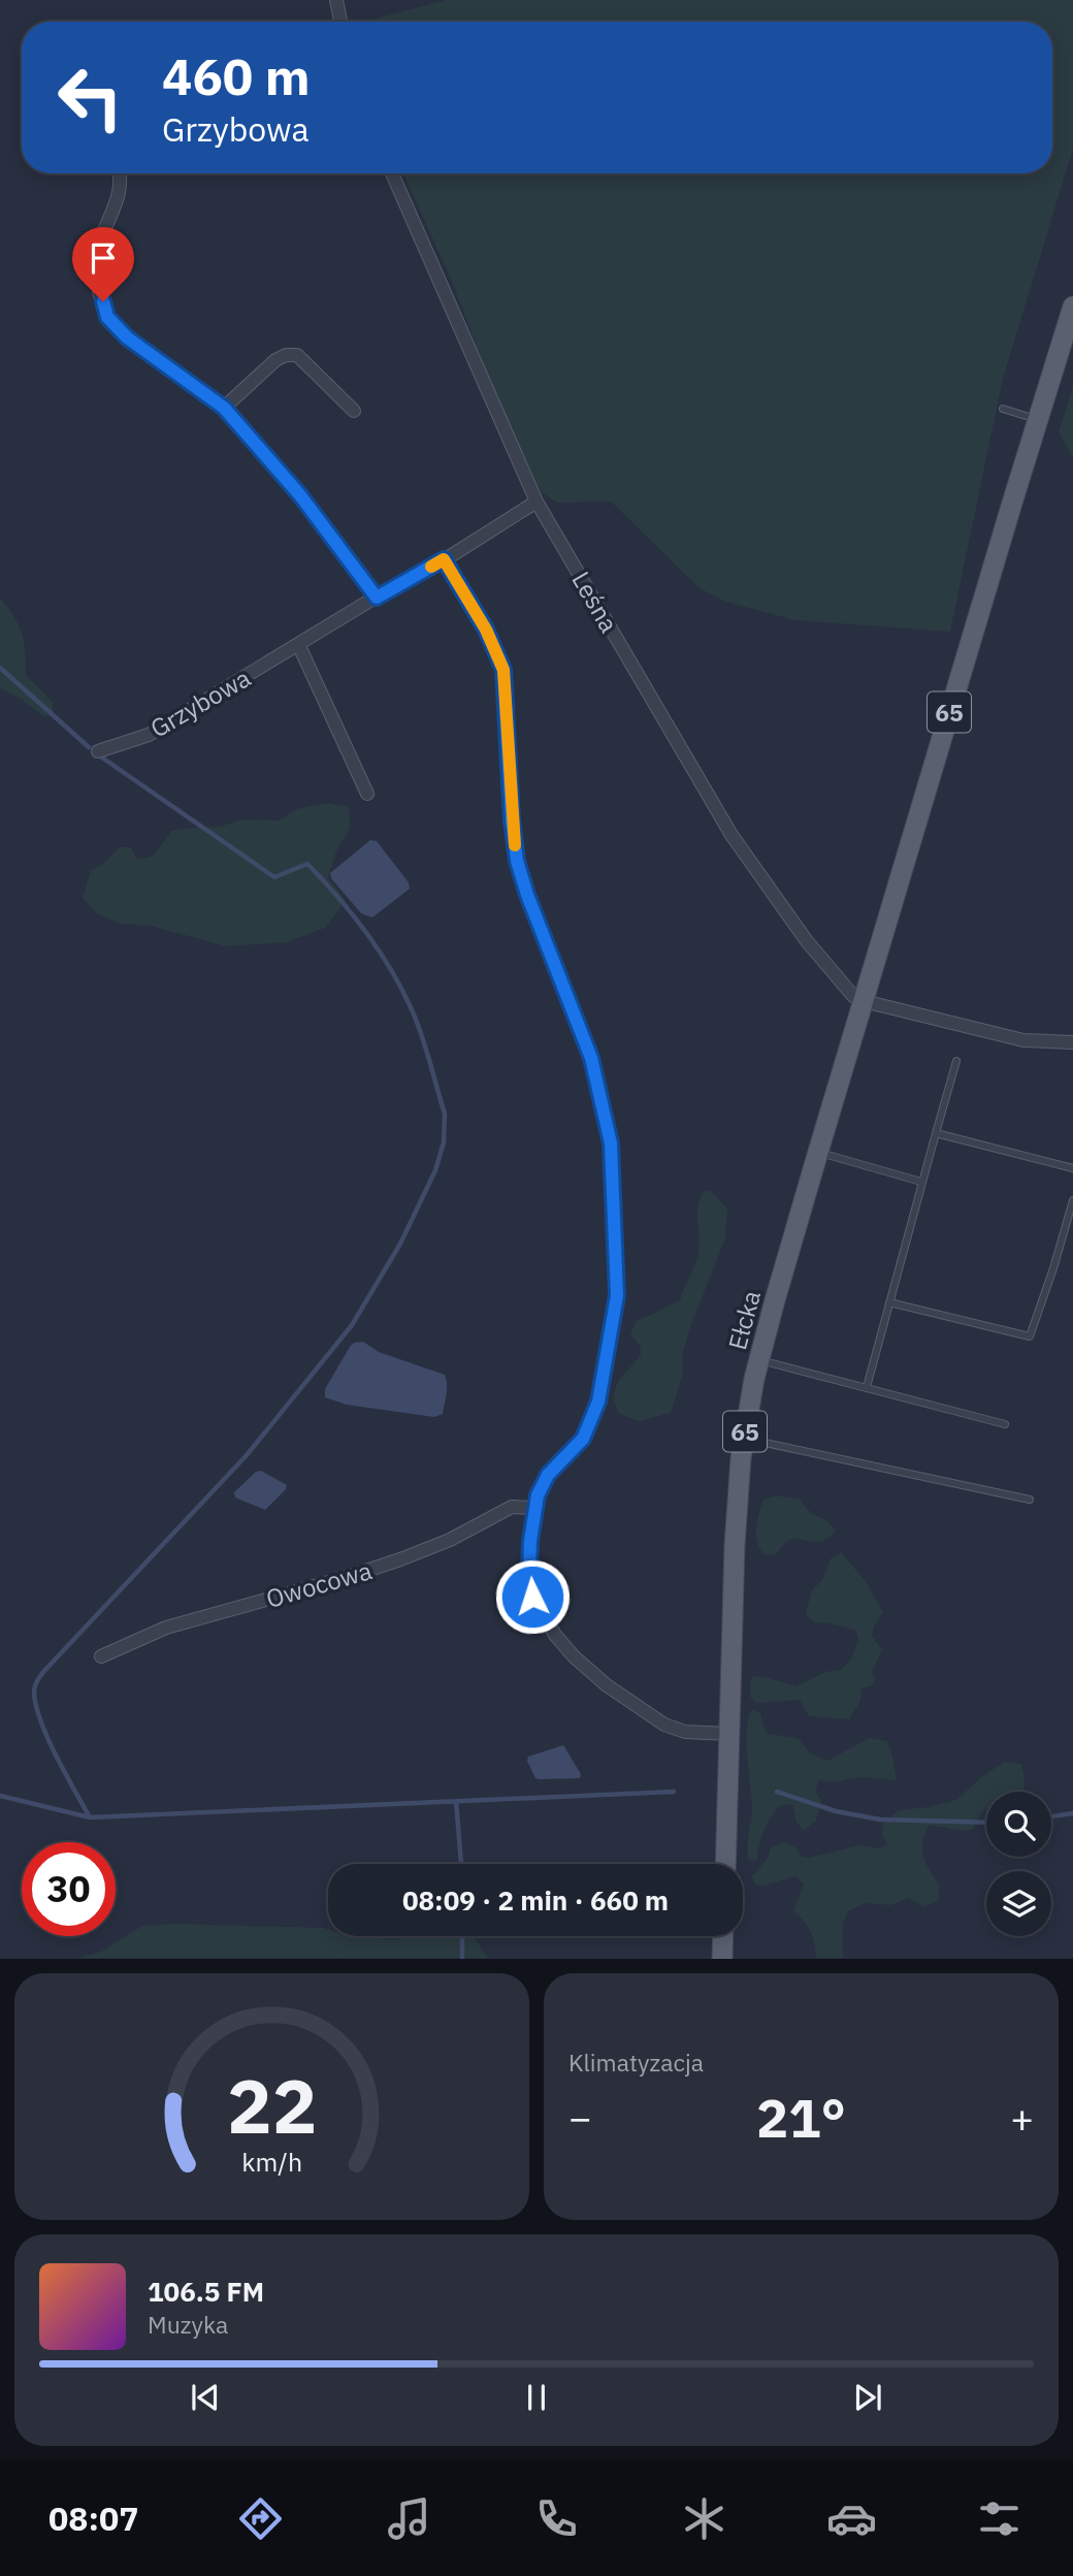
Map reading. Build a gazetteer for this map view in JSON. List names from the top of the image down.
{
  "streets": {
    "main road": ["65", "Ełcka"],
    "street": ["Leśna", "Grzybowa", "Owocowa"]
  },
  "crossings": [
    ["Leśna", "Grzybowa"],
    ["Leśna", "65"],
    ["Leśna", "Ełcka"],
    ["65", "Ełcka"]
  ],
  "page": {
    "turn": ["460 m", "Grzybowa"],
    "limit": "30",
    "trip": "08:09 · 2 min · 660 m",
    "tile": "Klimatyzacja",
    "heat": ["−", "21°", "+"],
    "song": ["106.5 FM", "Muzyka"],
    "tabs": "08:07",
    "gauge": ["22", "km/h"]
  }
}
